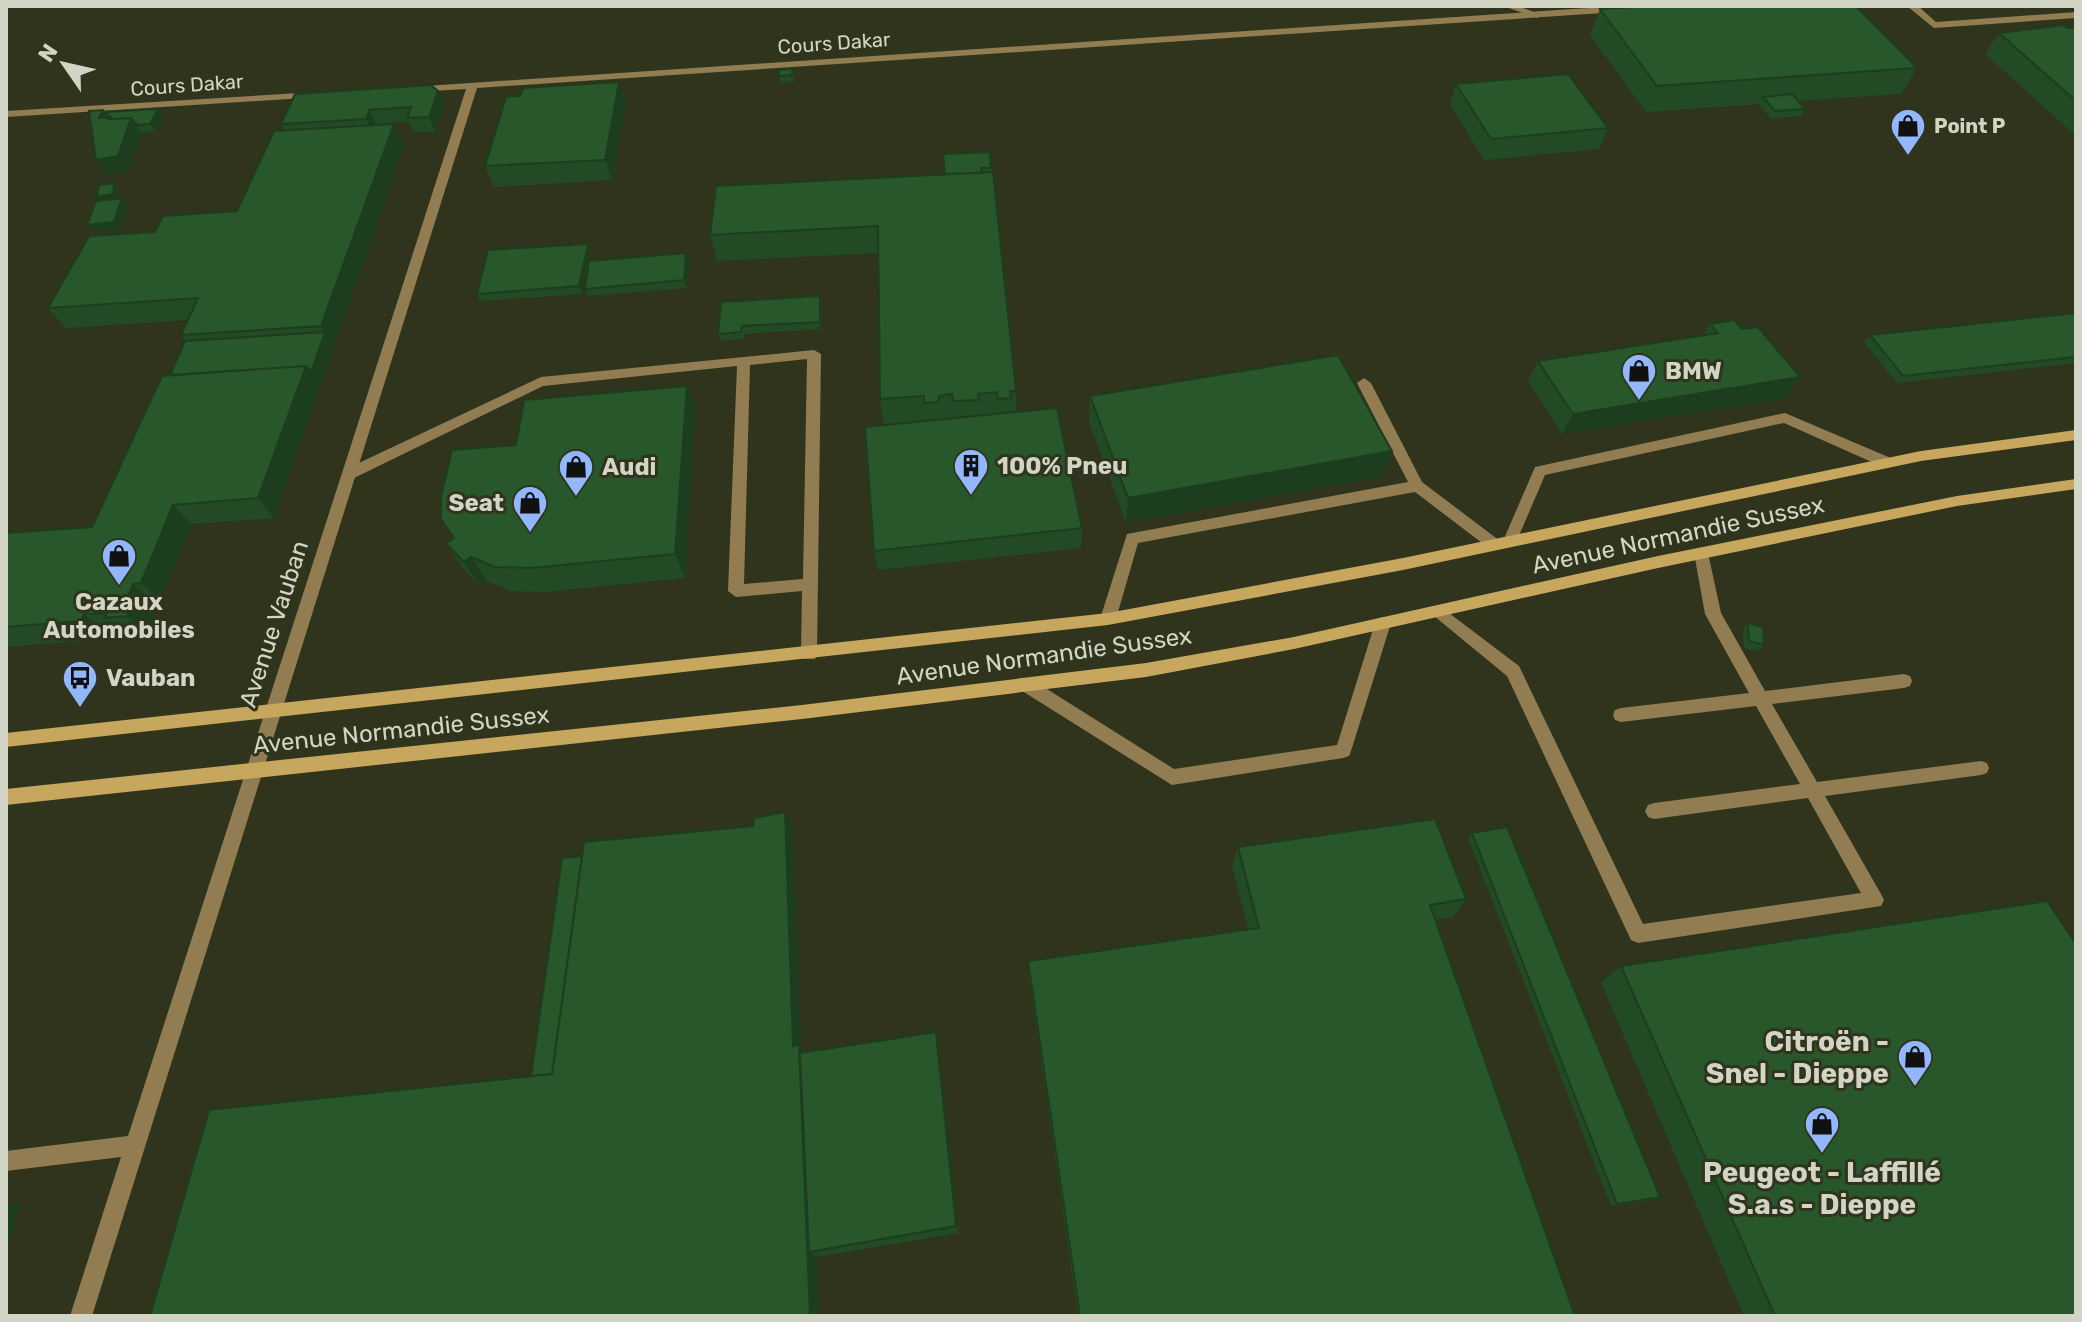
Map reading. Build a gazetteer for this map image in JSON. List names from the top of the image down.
{
  "streets": {
    "main road": ["Avenue Normandie Sussex"],
    "street": ["Cours Dakar", "Avenue Vauban"]
  },
  "crossings": [
    ["Cours Dakar", "Avenue Vauban"],
    ["Avenue Normandie Sussex", "Avenue Vauban"]
  ],
  "places": {
    "shop": [
      "Point P",
      "BMW",
      "Audi",
      "Seat",
      "Cazaux Automobiles",
      "Citroën - Snel - Dieppe",
      "Peugeot - Laffillé S.a.s - Dieppe"
    ],
    "building": ["100% Pneu"],
    "bus stop": ["Vauban"]
  },
  "north": "top left"
}
